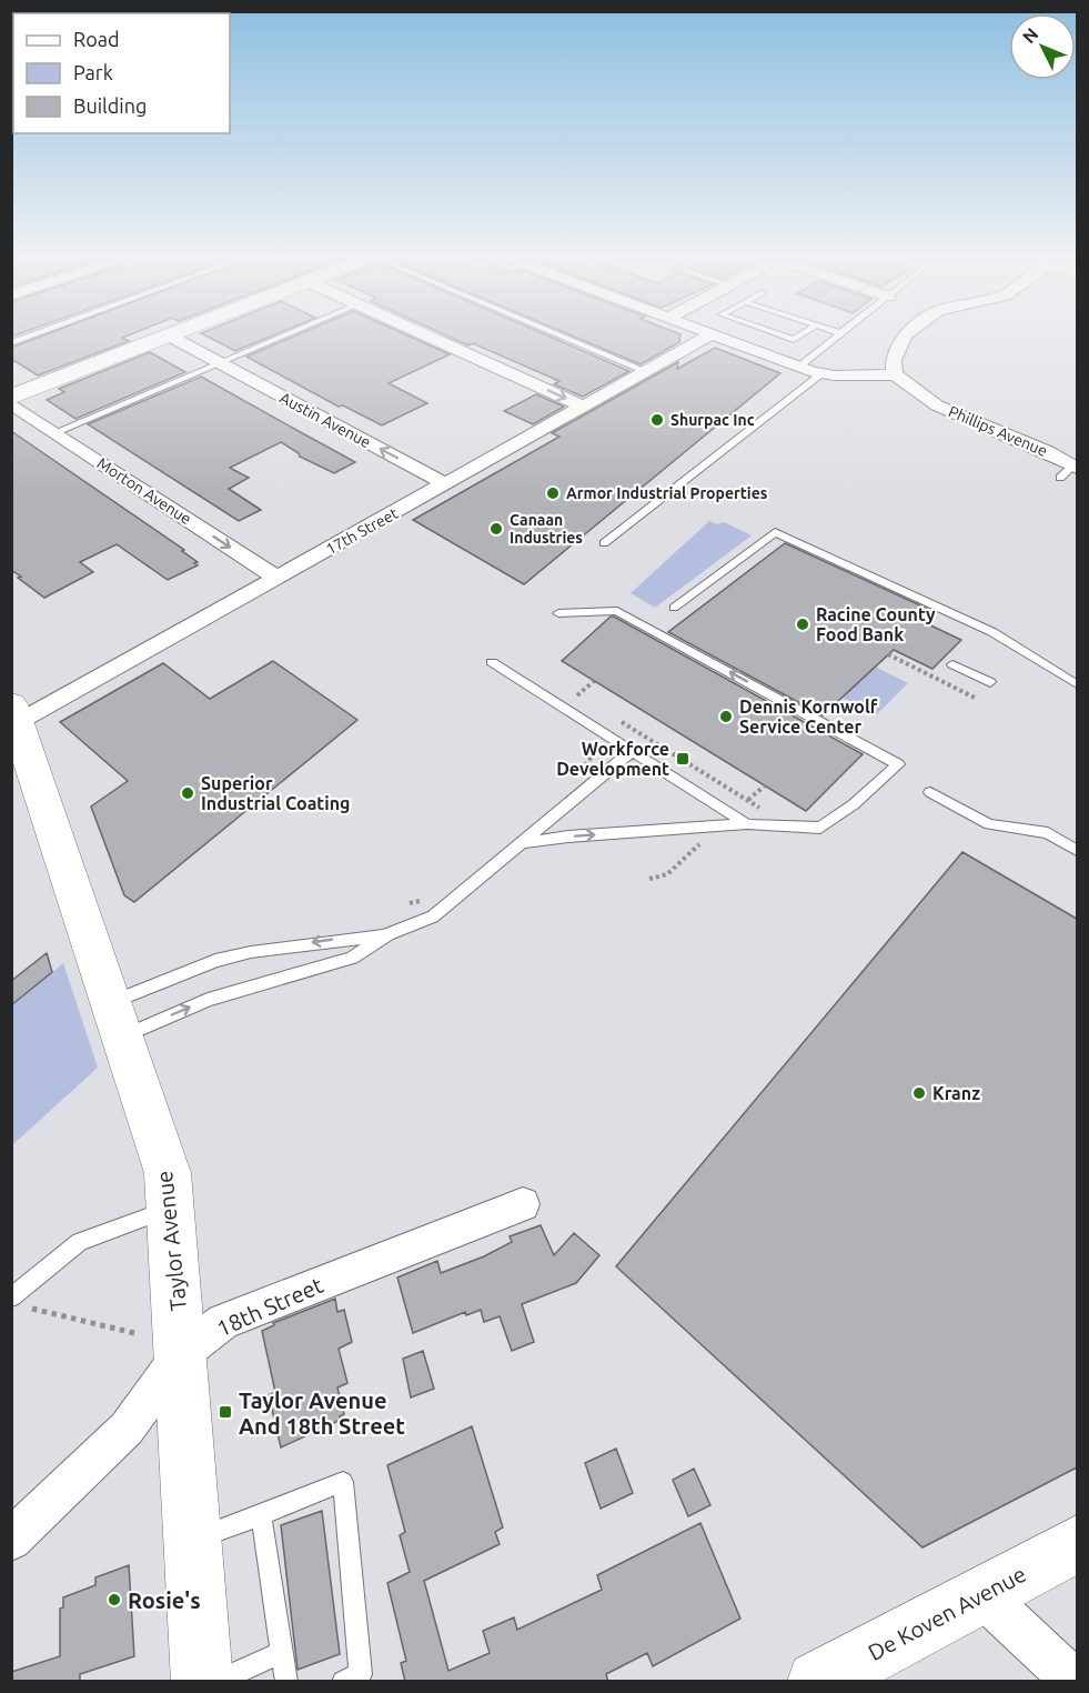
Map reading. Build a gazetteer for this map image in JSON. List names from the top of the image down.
{
  "streets": {
    "street": [
      "Austin Avenue",
      "Phillips Avenue",
      "Morton Avenue",
      "17th Street",
      "Taylor Avenue",
      "18th Street",
      "De Koven Avenue"
    ]
  },
  "crossings": [
    ["Austin Avenue", "17th Street"],
    ["Morton Avenue", "17th Street"],
    ["17th Street", "Taylor Avenue"],
    ["Taylor Avenue", "18th Street"]
  ],
  "one_way": ["Morton Avenue"],
  "places": {
    "other": [
      "Shurpac Inc",
      "Armor Industrial Properties",
      "Canaan Industries",
      "Racine County Food Bank",
      "Dennis Kornwolf Service Center",
      "Superior Industrial Coating",
      "Kranz",
      "Rosie's"
    ],
    "transit": ["Workforce Development", "Taylor Avenue And 18th Street"]
  },
  "legend": ["Road", "Park", "Building"],
  "north": "top left"
}
